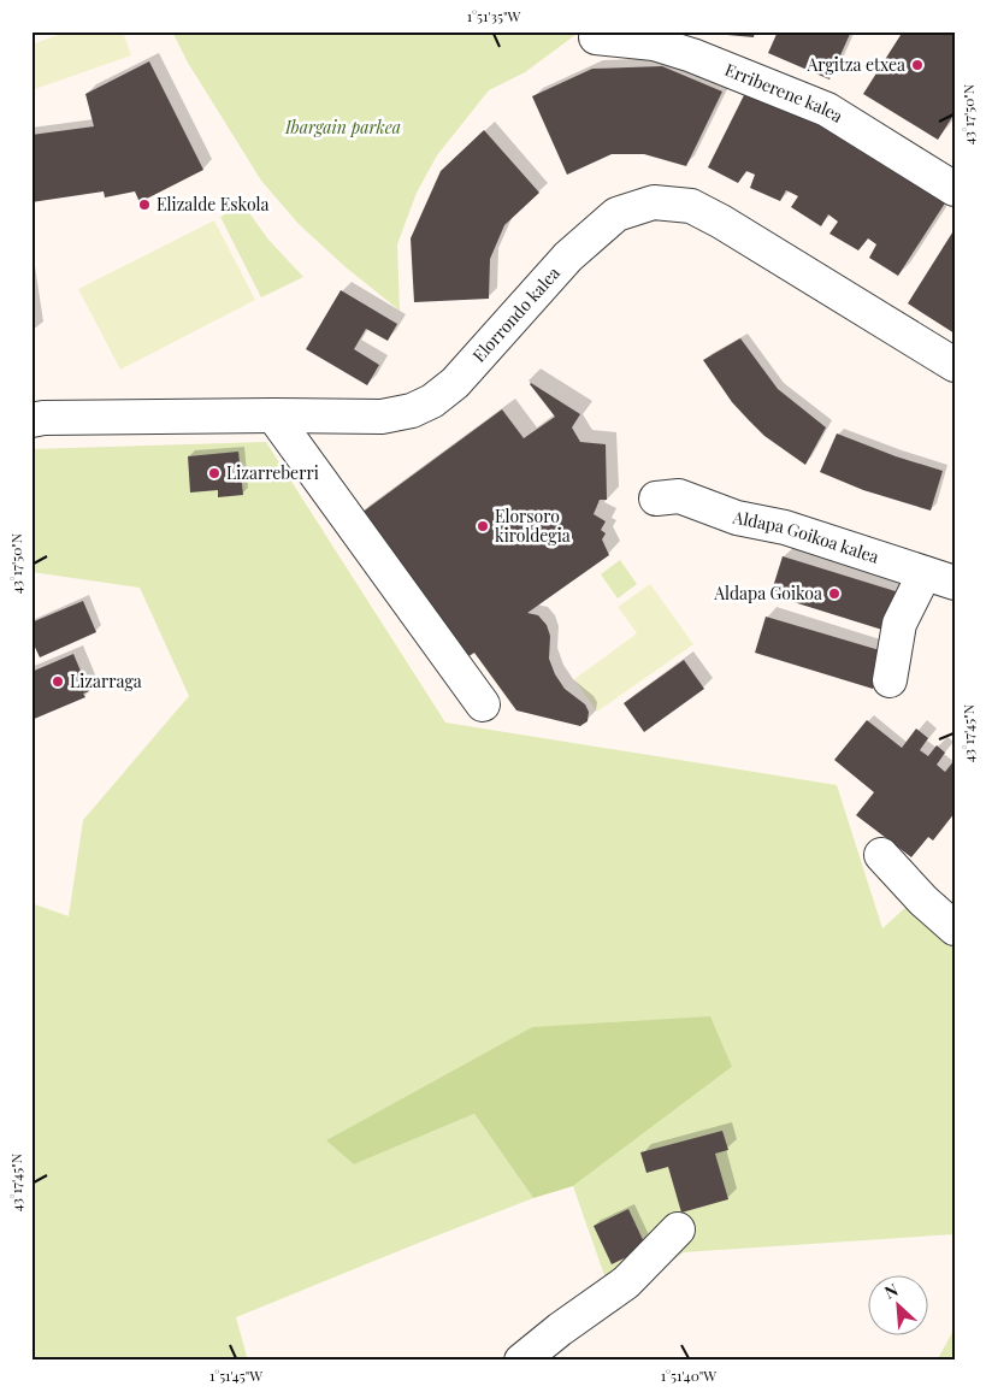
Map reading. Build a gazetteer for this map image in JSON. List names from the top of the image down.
{
  "streets": {
    "street": ["Erriberene kalea", "Elorrondo kalea", "Aldapa Goikoa kalea"]
  },
  "parks": ["Ibargain parkea"],
  "places": [
    "Argitza etxea",
    "Elizalde Eskola",
    "Lizarreberri",
    "Elorsoro kiroldegia",
    "Aldapa Goikoa",
    "Lizarraga"
  ],
  "north": "top left",
  "coordinates": [
    "1°51'35\"W",
    "43°17'50\"N",
    "43°17'45\"N",
    "1°51'45\"W",
    "1°51'40\"W"
  ]
}
